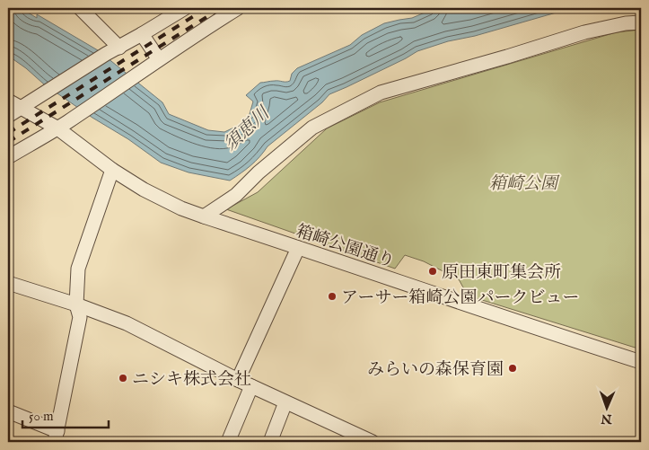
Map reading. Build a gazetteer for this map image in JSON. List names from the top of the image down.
{
  "streets": {
    "street": ["箱崎公園通り"]
  },
  "water": ["須恵川"],
  "parks": ["箱崎公園"],
  "places": [
    "原田東町集会所",
    "アーサー箱崎公園パークビュー",
    "みらいの森保育園",
    "ニシキ株式会社"
  ],
  "scale_bar": "50 m",
  "north": "bottom"
}
